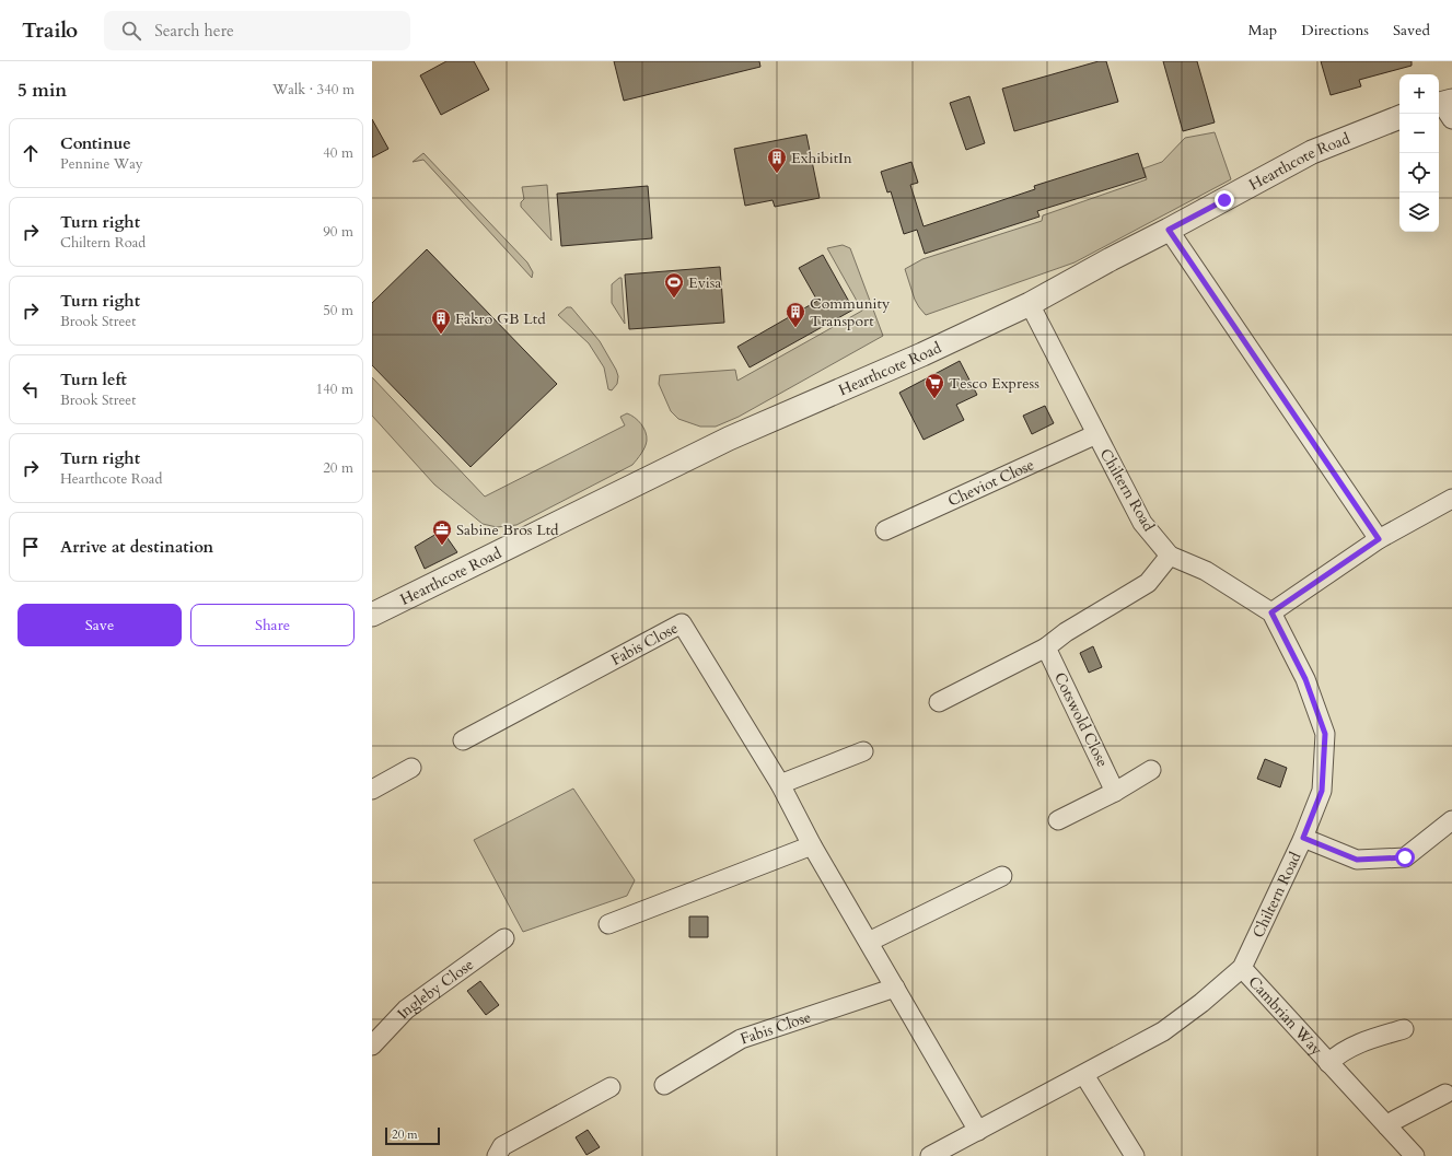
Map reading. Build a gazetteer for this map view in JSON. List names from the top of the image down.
{
  "streets": {
    "street": [
      "Hearthcote Road",
      "Cheviot Close",
      "Chiltern Road",
      "Fabis Close",
      "Cotswold Close",
      "Ingleby Close",
      "Cambrian Way"
    ]
  },
  "crossings": [
    ["Hearthcote Road", "Chiltern Road"],
    ["Cheviot Close", "Chiltern Road"],
    ["Chiltern Road", "Fabis Close"],
    ["Chiltern Road", "Cambrian Way"]
  ],
  "places": {
    "building": ["ExhibitIn", "Community Transport", "Fakro GB Ltd"],
    "sports": ["Evisa"],
    "supermarket": ["Tesco Express"],
    "office": ["Sabine Bros Ltd"]
  },
  "scale_bar": "20 m",
  "page": {
    "header": "Trailo",
    "search": "Search here",
    "nav": ["Map", "Directions", "Saved"],
    "heading": ["5 min", "Walk · 340 m"],
    "map_buttons": ["+", "−"],
    "list": [
      ["Continue", "Pennine Way", "40 m"],
      ["Turn right", "Chiltern Road", "90 m"],
      ["Turn right", "Brook Street", "50 m"],
      ["Turn left", "Brook Street", "140 m"],
      ["Turn right", "Hearthcote Road", "20 m"],
      "Arrive at destination"
    ],
    "buttons": ["Save", "Share"],
    "scale": "20 m"
  }
}
